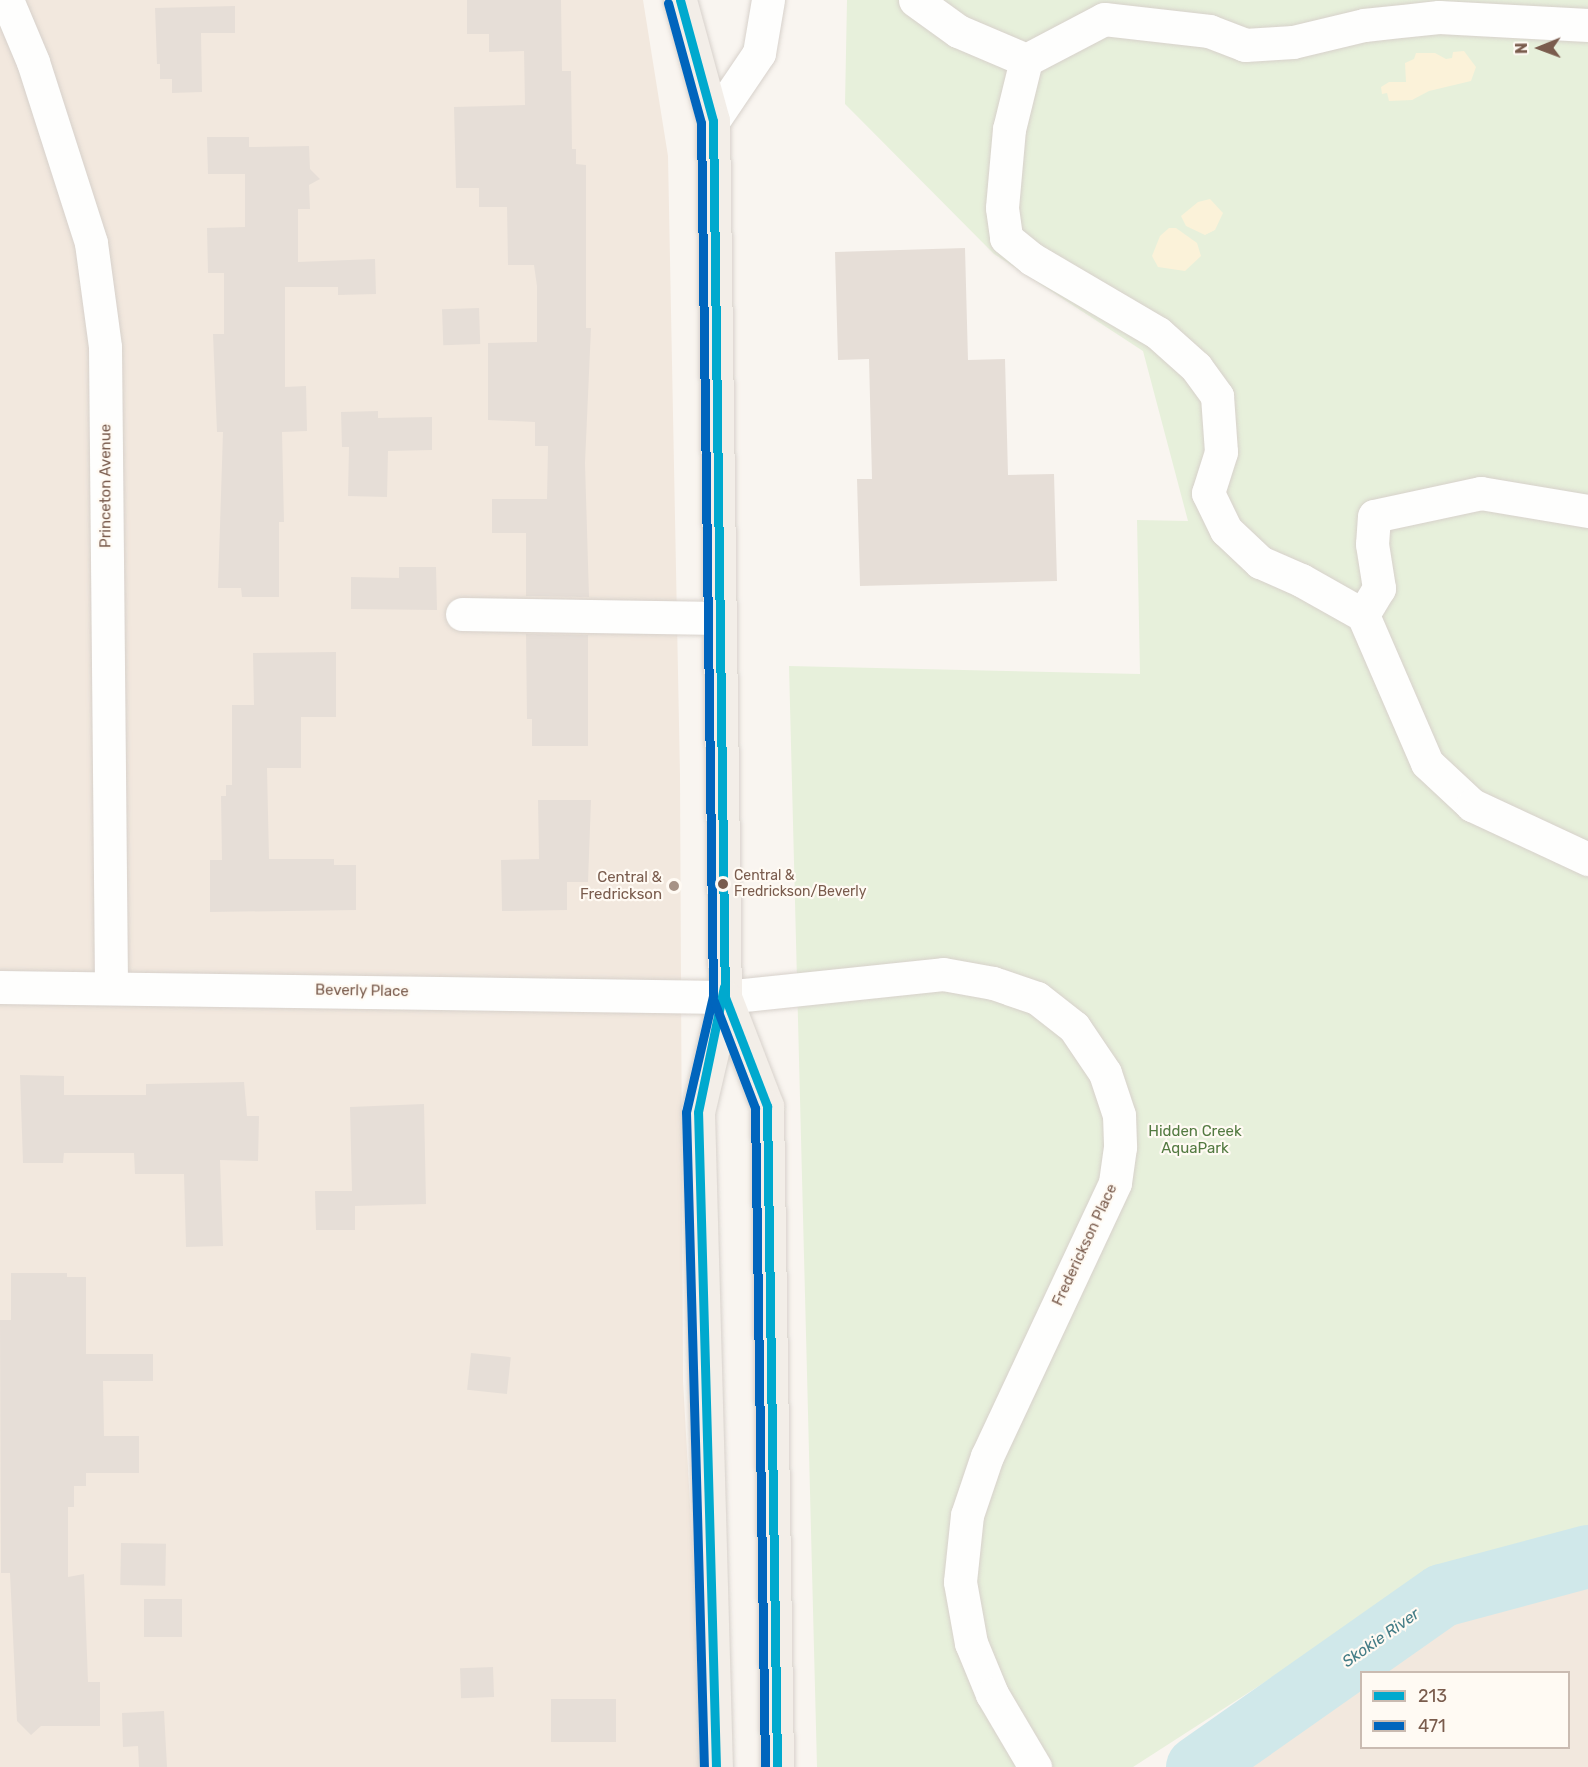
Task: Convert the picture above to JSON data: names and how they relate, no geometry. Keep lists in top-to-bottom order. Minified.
{"streets":{"street":["Princeton Avenue","Beverly Place","Frederickson Place"]},"crossings":[["Princeton Avenue","Beverly Place"],["Beverly Place","Frederickson Place"]],"water":["Skokie River"],"parks":["Hidden Creek AquaPark"],"places":["Central & Fredrickson/Beverly","Central & Fredrickson"],"lines":["transit line 213","transit line 471"],"legend":["213","471"],"north":"left"}
